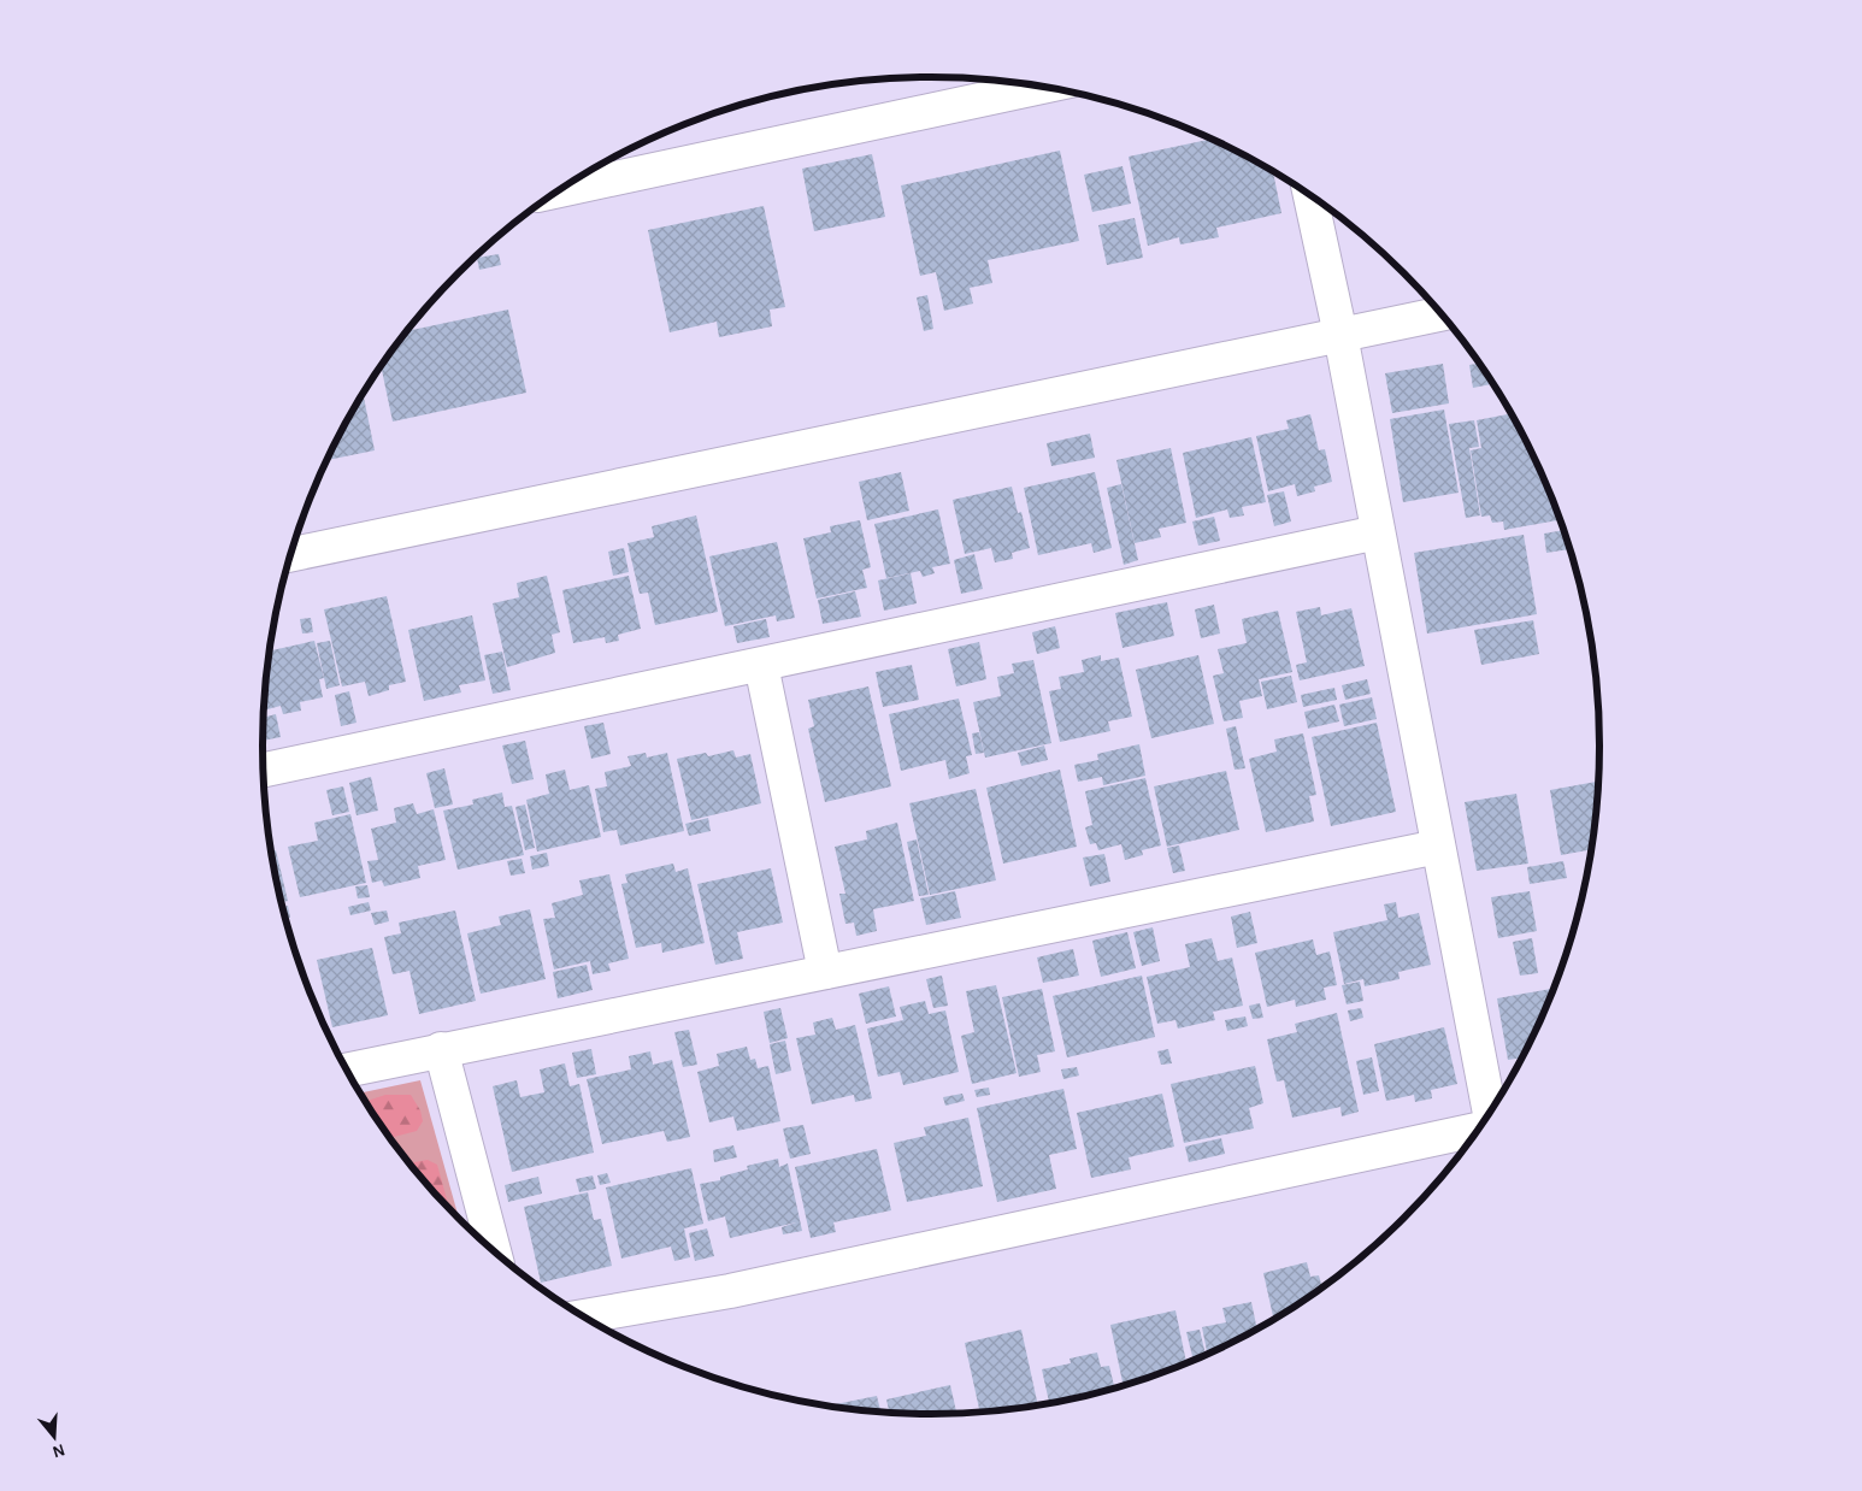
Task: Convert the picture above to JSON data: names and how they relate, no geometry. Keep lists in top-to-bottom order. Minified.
{"north":"bottom"}
